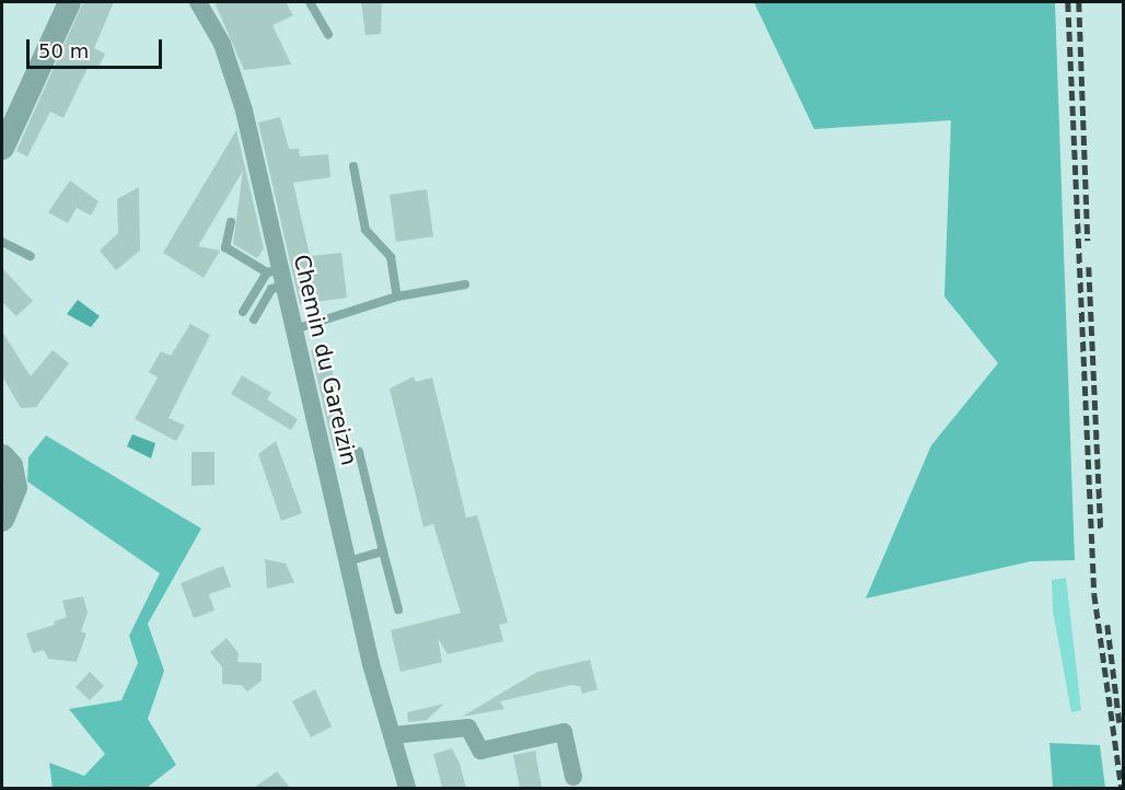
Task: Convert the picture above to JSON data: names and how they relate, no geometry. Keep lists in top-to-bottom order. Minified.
{"streets":{"street":["Chemin du Gareizin"]},"scale_bar":"50 m"}
